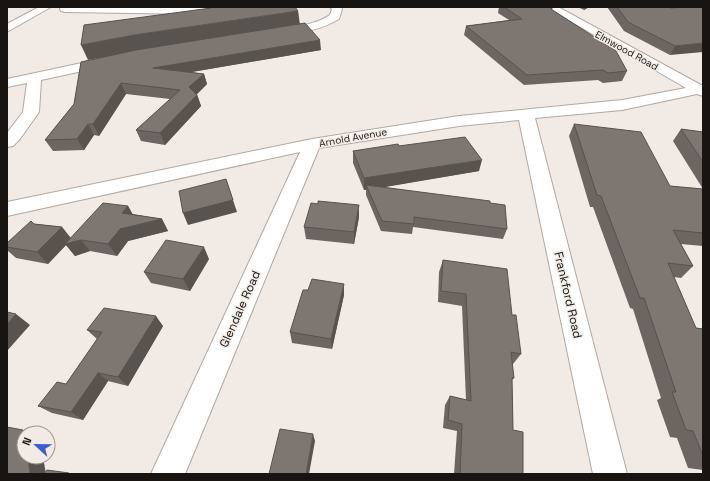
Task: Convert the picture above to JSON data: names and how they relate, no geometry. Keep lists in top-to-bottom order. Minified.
{"streets":{"street":["Elmwood Road","Arnold Avenue","Frankford Road","Glendale Road"]},"crossings":[["Elmwood Road","Arnold Avenue"],["Arnold Avenue","Frankford Road"],["Arnold Avenue","Glendale Road"]],"north":"left"}
